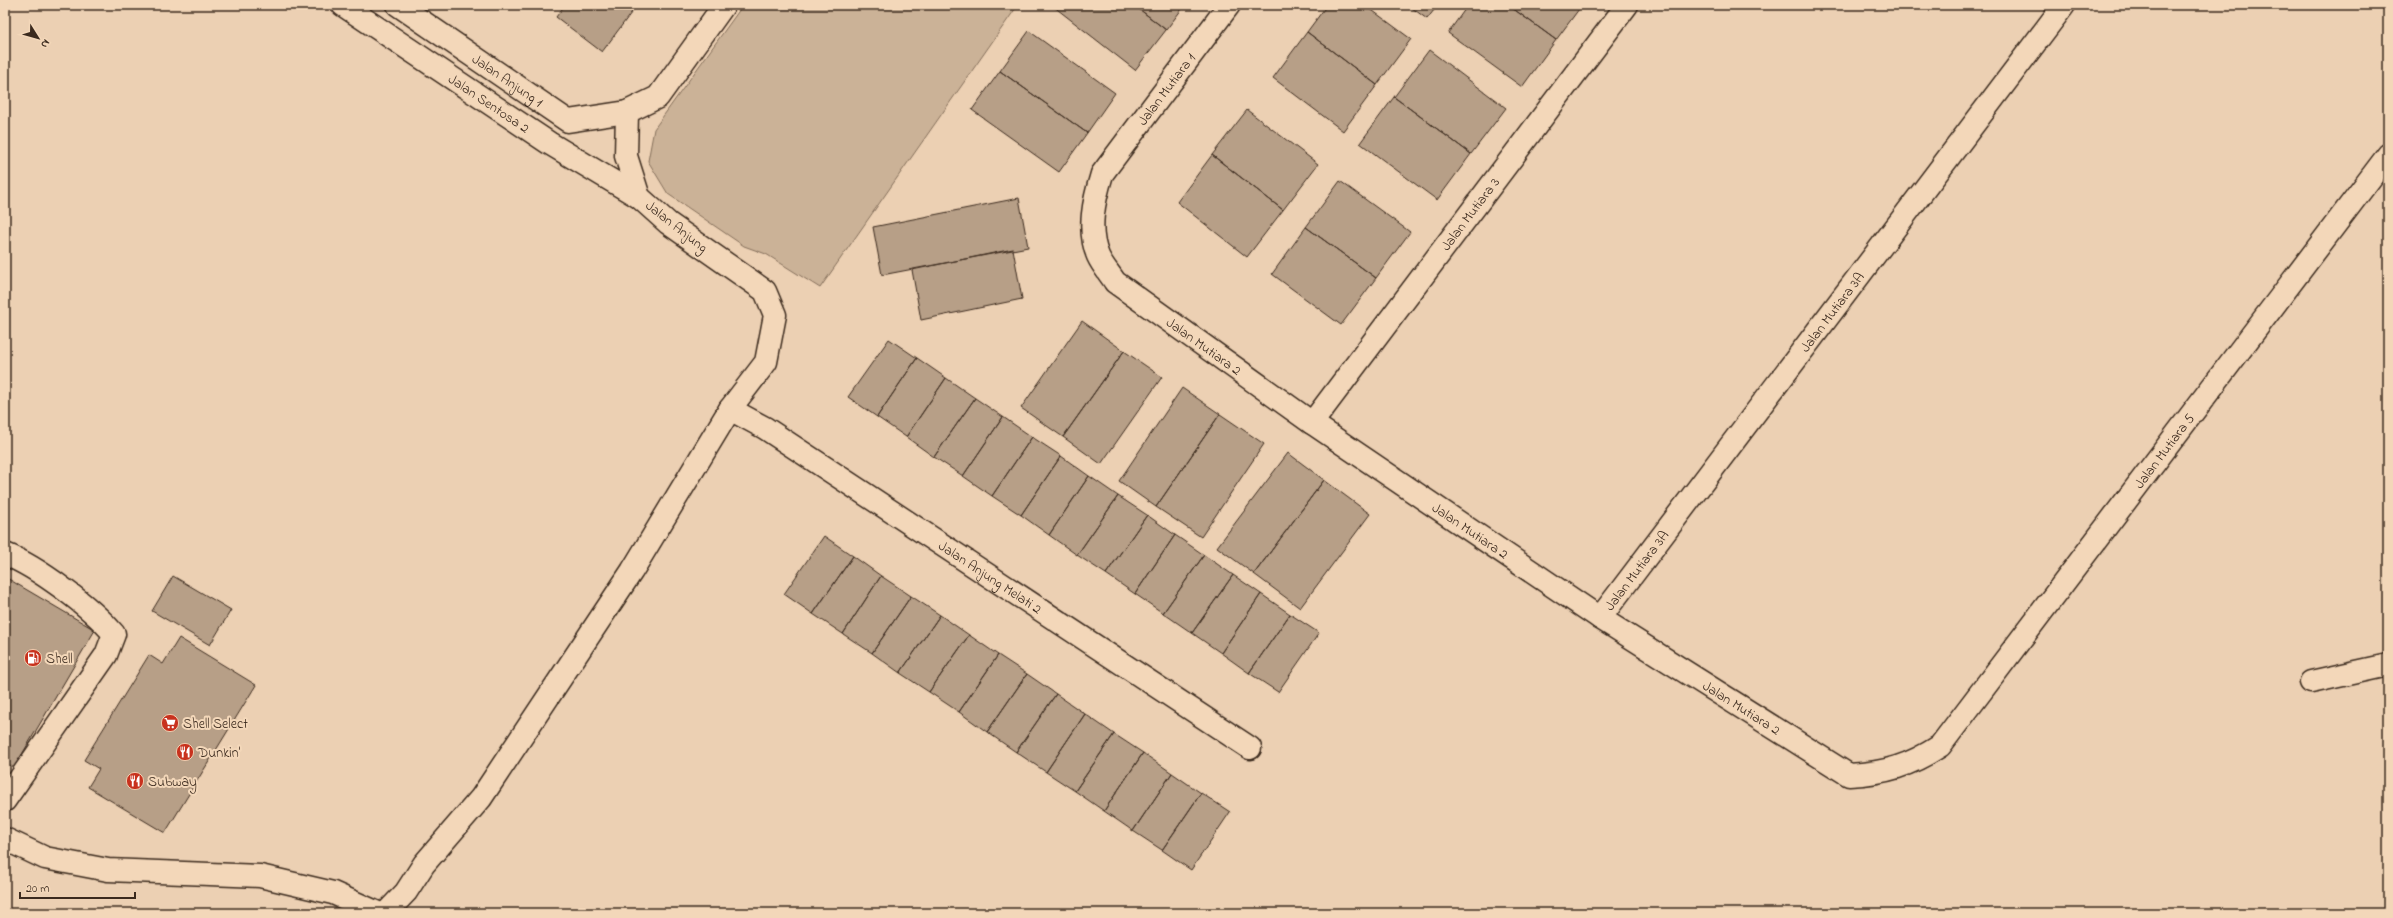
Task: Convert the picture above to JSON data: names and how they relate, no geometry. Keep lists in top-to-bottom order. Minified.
{"streets":{"main road":["Jalan Anjung 1","Jalan Mutiara 1","Jalan Sentosa 2","Jalan Mutiara 3","Jalan Anjung","Jalan Mutiara 3A","Jalan Mutiara 2","Jalan Mutiara 5","Jalan Anjung Melati 2"]},"crossings":[["Jalan Anjung 1","Jalan Anjung"],["Jalan Mutiara 1","Jalan Mutiara 2"],["Jalan Sentosa 2","Jalan Anjung"],["Jalan Mutiara 3","Jalan Mutiara 2"],["Jalan Anjung","Jalan Anjung Melati 2"],["Jalan Mutiara 3A","Jalan Mutiara 2"],["Jalan Mutiara 2","Jalan Mutiara 5"]],"places":{"fuel station":["Shell"],"supermarket":["Shell Select"],"restaurant":["Dunkin'","Subway"]},"scale_bar":"20 m","north":"bottom right"}
